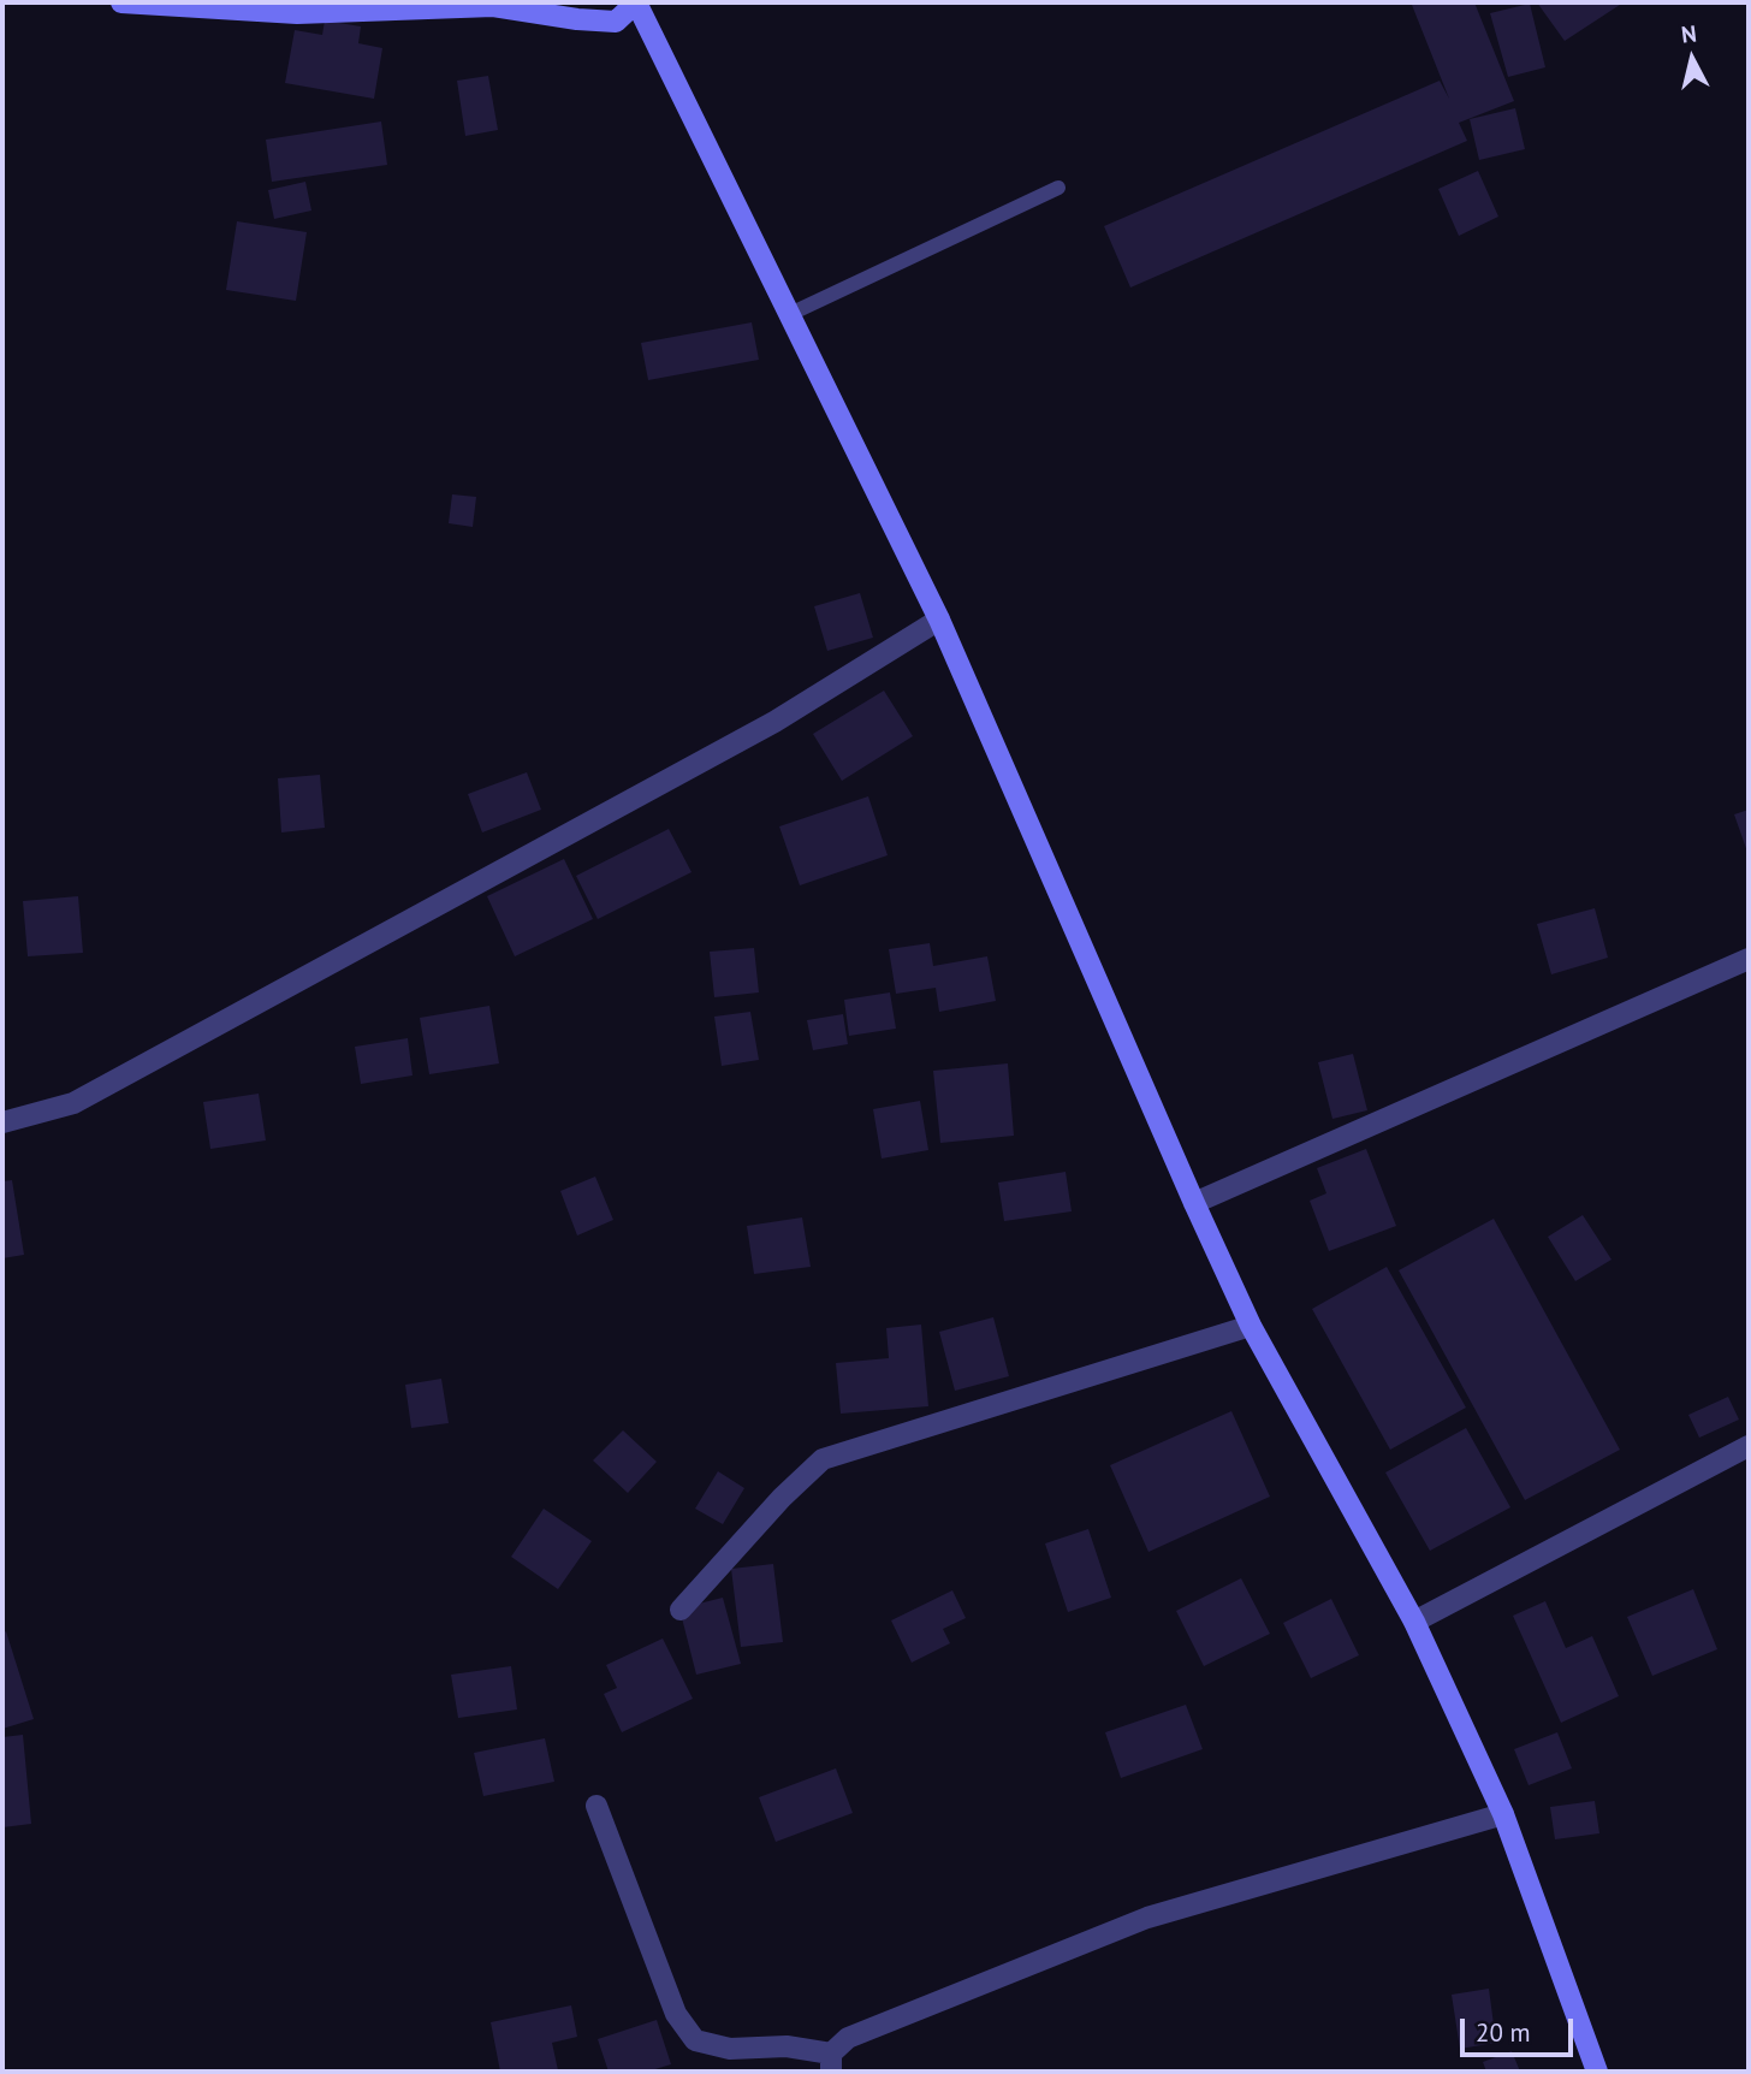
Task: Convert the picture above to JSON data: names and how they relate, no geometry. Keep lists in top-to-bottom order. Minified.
{"scale_bar":"20 m","north":"top"}
